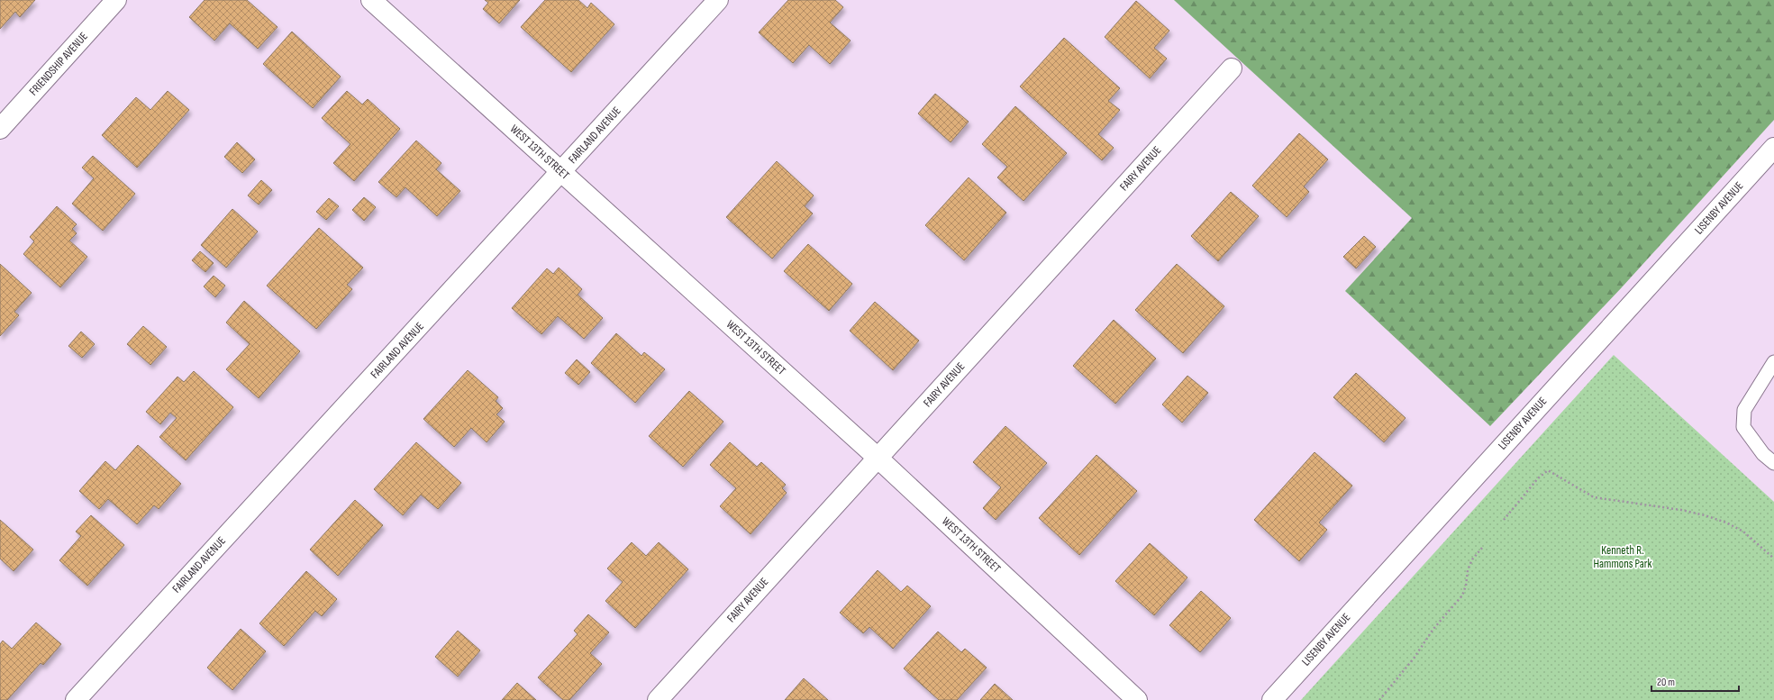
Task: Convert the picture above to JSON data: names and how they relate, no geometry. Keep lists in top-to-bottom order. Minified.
{"streets":{"street":["FRIENDSHIP AVENUE","FAIRLAND AVENUE","WEST 13TH STREET","FAIRY AVENUE","LISENBY AVENUE"]},"crossings":[["FAIRLAND AVENUE","WEST 13TH STREET"],["WEST 13TH STREET","FAIRY AVENUE"]],"parks":["Kenneth R. Hammons Park"],"scale_bar":"20 m"}
